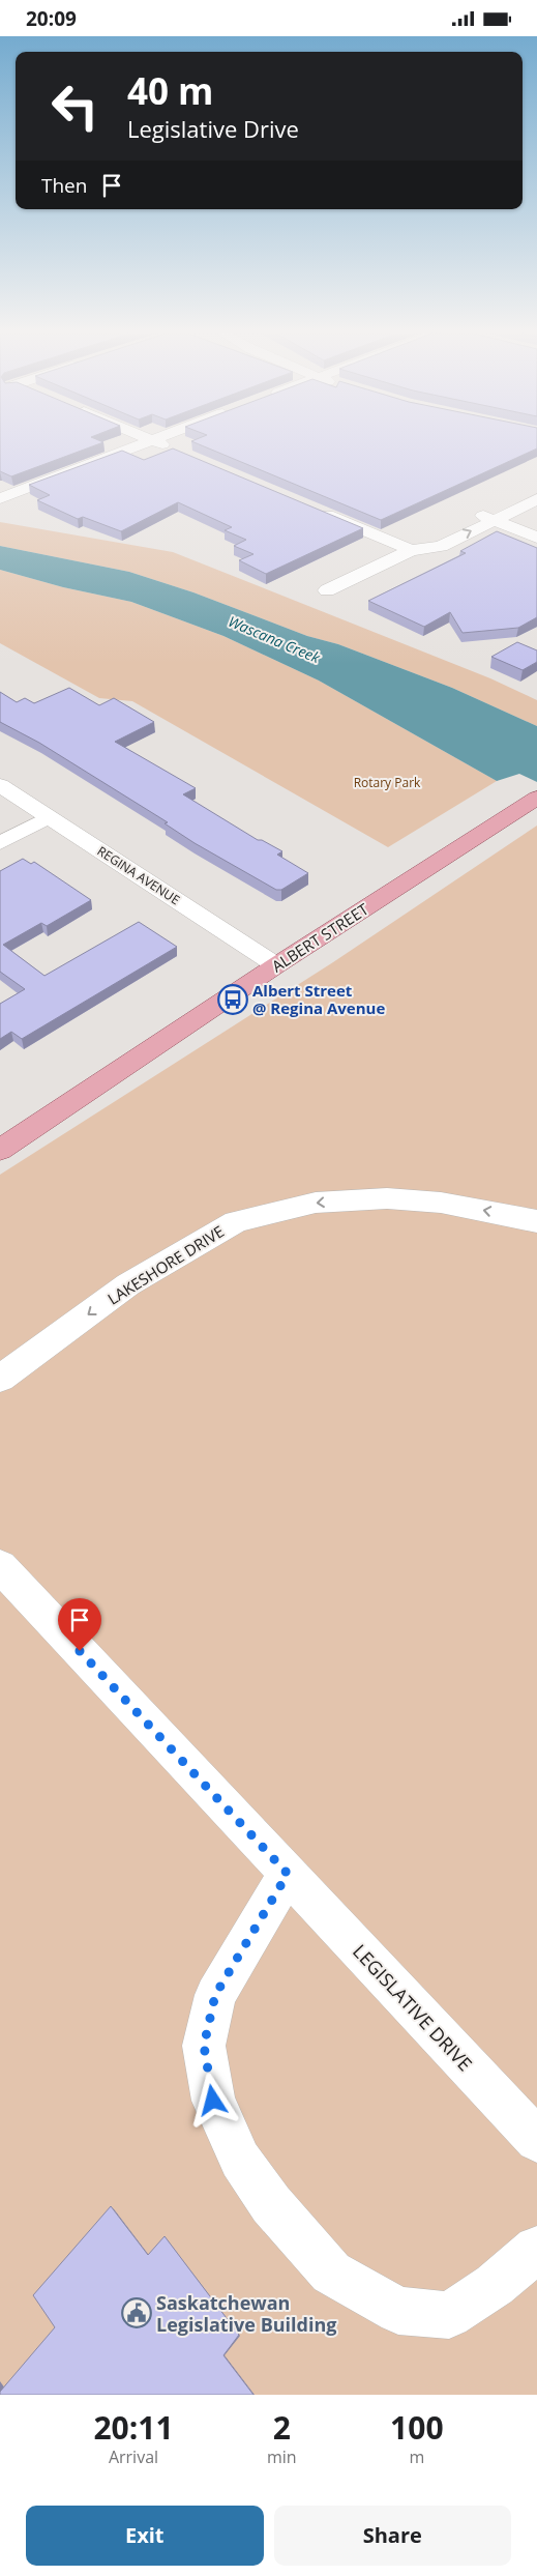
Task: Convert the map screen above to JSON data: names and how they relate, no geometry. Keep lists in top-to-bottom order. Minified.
{"streets":{"main road":["ALBERT STREET"],"street":["REGINA AVENUE","LAKESHORE DRIVE","LEGISLATIVE DRIVE"]},"crossings":[["REGINA AVENUE","ALBERT STREET"]],"one_way":["LAKESHORE DRIVE"],"water":["Wascana Creek"],"parks":["Rotary Park"],"places":{"bus stop":["Albert Street @ Regina Avenue"],"public building":["Saskatchewan Legislative Building"]},"page":{"status":"20:09","turn":["40 m","Legislative Drive"],"then":"Then","eta":["20:11","Arrival","2","min","100","m"],"buttons":["Exit","Share"]}}
